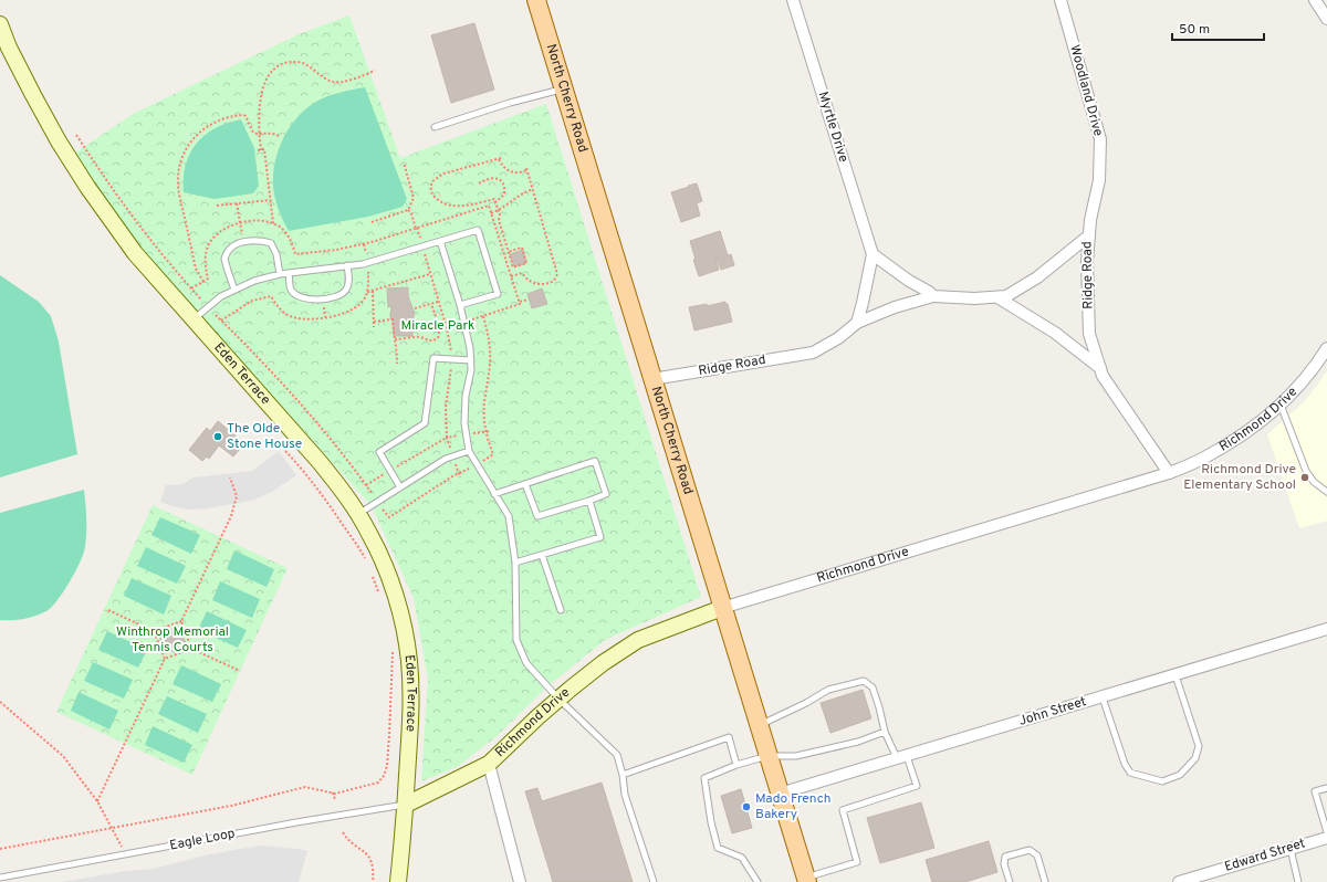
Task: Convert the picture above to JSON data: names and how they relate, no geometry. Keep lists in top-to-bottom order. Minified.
{"streets":{"main road":["North Cherry Road"],"street":["Woodland Drive","Myrtle Drive","Ridge Road","Eden Terrace","Richmond Drive","John Street","Edward Street"],"lane":["Eagle Loop"]},"crossings":[["Woodland Drive","Ridge Road"],["North Cherry Road","Ridge Road"],["North Cherry Road","Richmond Drive"],["North Cherry Road","John Street"],["Ridge Road","Richmond Drive"],["Eden Terrace","Richmond Drive"],["Eden Terrace","Eagle Loop"],["Richmond Drive","Eagle Loop"]],"parks":["Miracle Park","Winthrop Memorial Tennis Courts"],"places":["The Olde Stone House","Richmond Drive Elementary School","Mado French Bakery"],"scale_bar":"50 m"}
